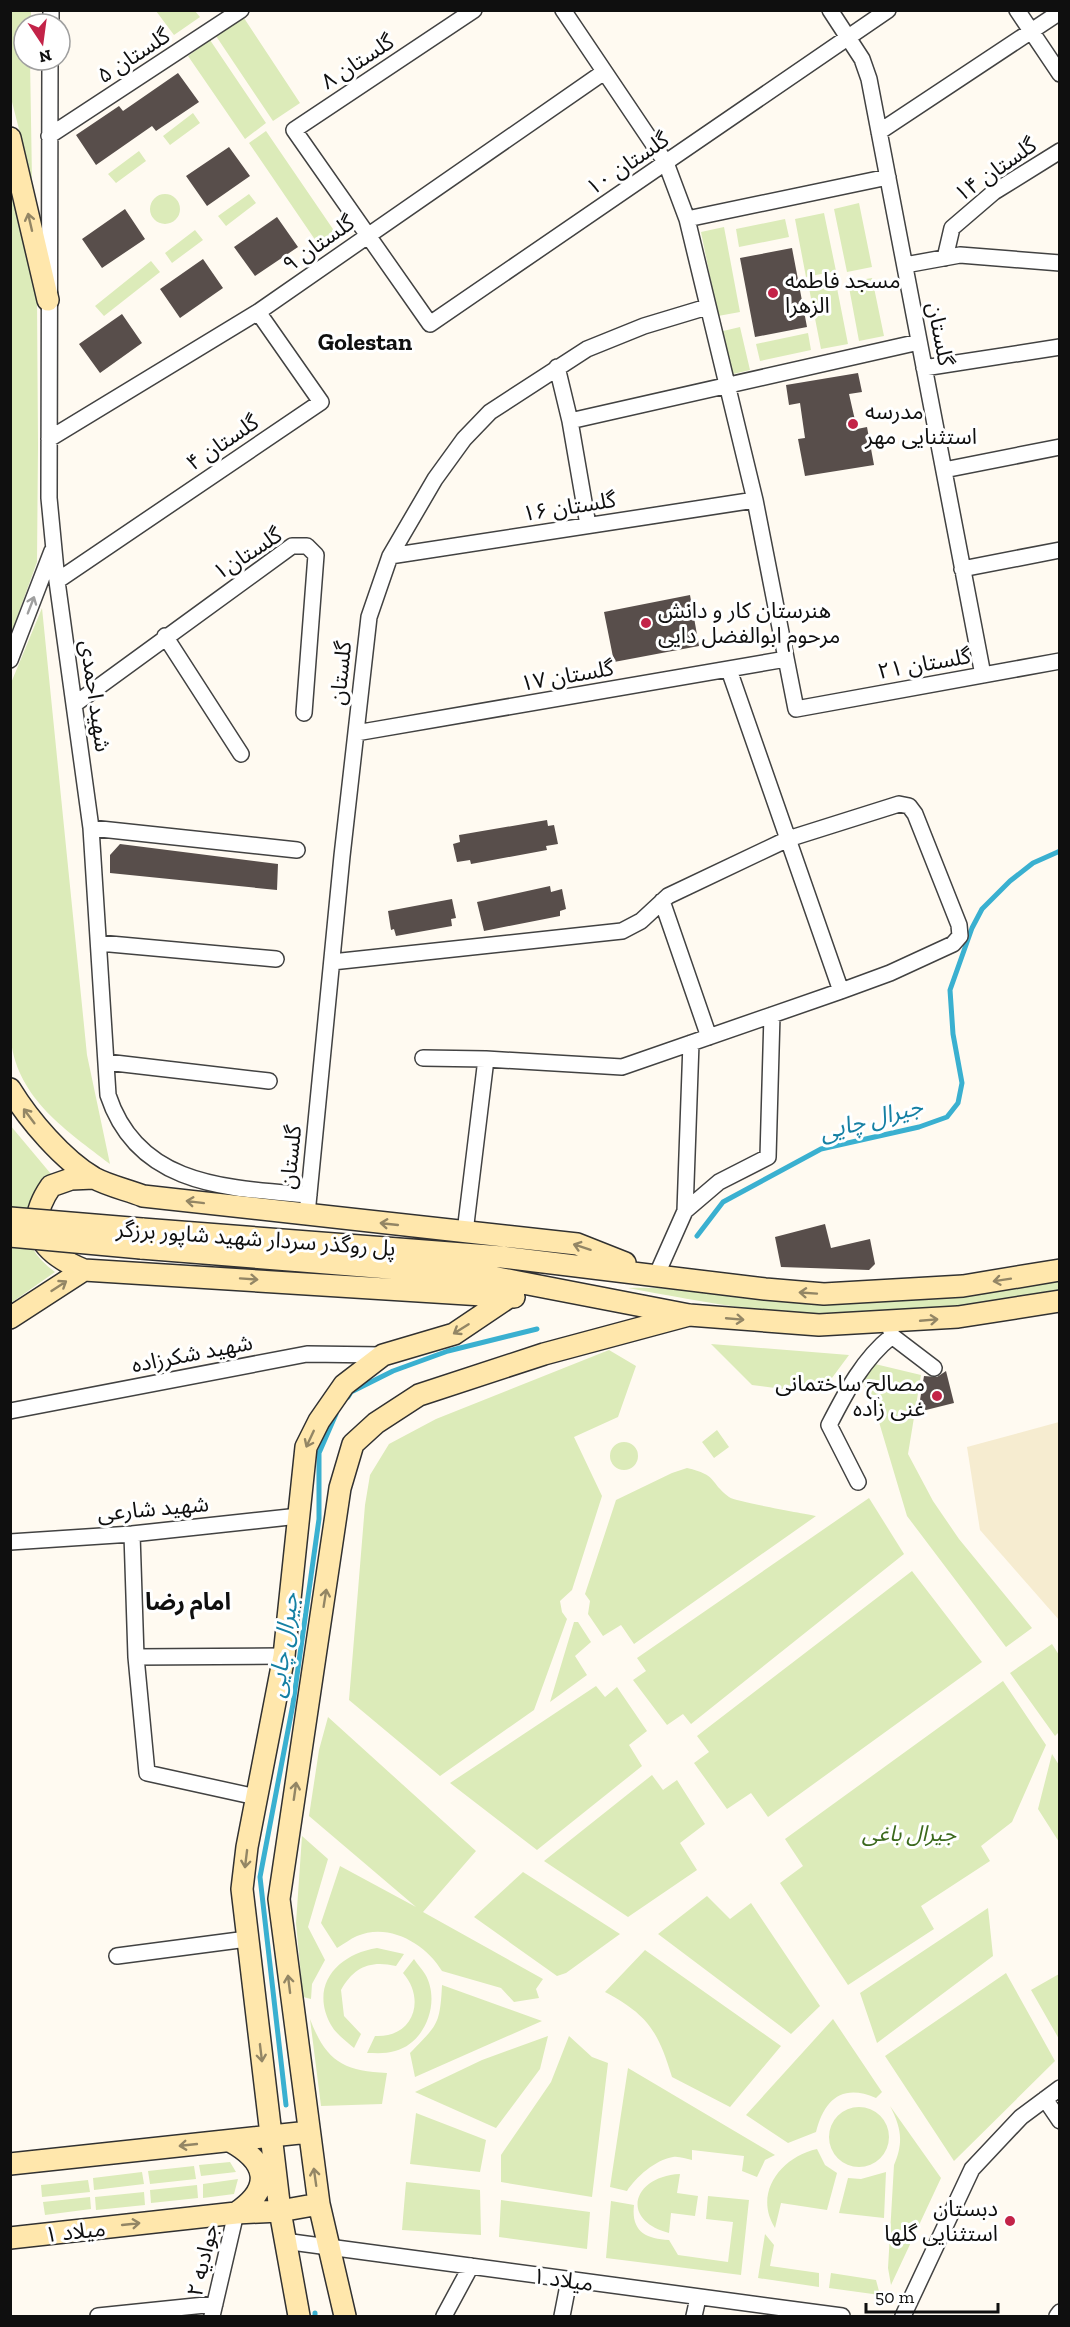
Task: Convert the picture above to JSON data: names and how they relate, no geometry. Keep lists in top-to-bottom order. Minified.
{"streets":{"main road":["پل روگذر سردار شهید شاپور برزگر","میلاد ۱"],"street":["گلستان ۵","گلستان ۸","گلستان ۱۰","گلستان ۱۴","گلستان ۹","گلستان","گلستان ۴","گلستان ۱۶","گلستان۱","گلستان ۲۱","گلستان ۱۷","شهید احمدی","شهید شکرزاده","شهید شارعی","جوادیه ۲"]},"crossings":[["گلستان ۵","شهید احمدی"],["گلستان ۸","گلستان ۱۰"],["گلستان ۸","گلستان ۹"],["گلستان ۱۰","گلستان ۹"],["گلستان ۱۰","گلستان"],["گلستان ۹","گلستان ۴"],["گلستان ۹","شهید احمدی"],["گلستان","گلستان ۱۶"],["گلستان","گلستان ۲۱"],["گلستان","گلستان ۱۷"],["گلستان","شهید احمدی"],["گلستان ۴","شهید احمدی"],["گلستان۱","شهید احمدی"],["گلستان ۲۱","گلستان ۱۷"],["میلاد ۱","جوادیه ۲"]],"districts":["Golestan","امام رضا"],"water":["جیرال چایی"],"parks":["جیرال باغی"],"places":["مسجد فاطمه الزهرا","مدرسه استثنایی مهر","هنرستان کار و دانش مرحوم ابوالفضل دایی","مصالح ساختمانی غنی زاده","دبستان استثنایی گلها"],"scale_bar":"50 m","north":"bottom"}
